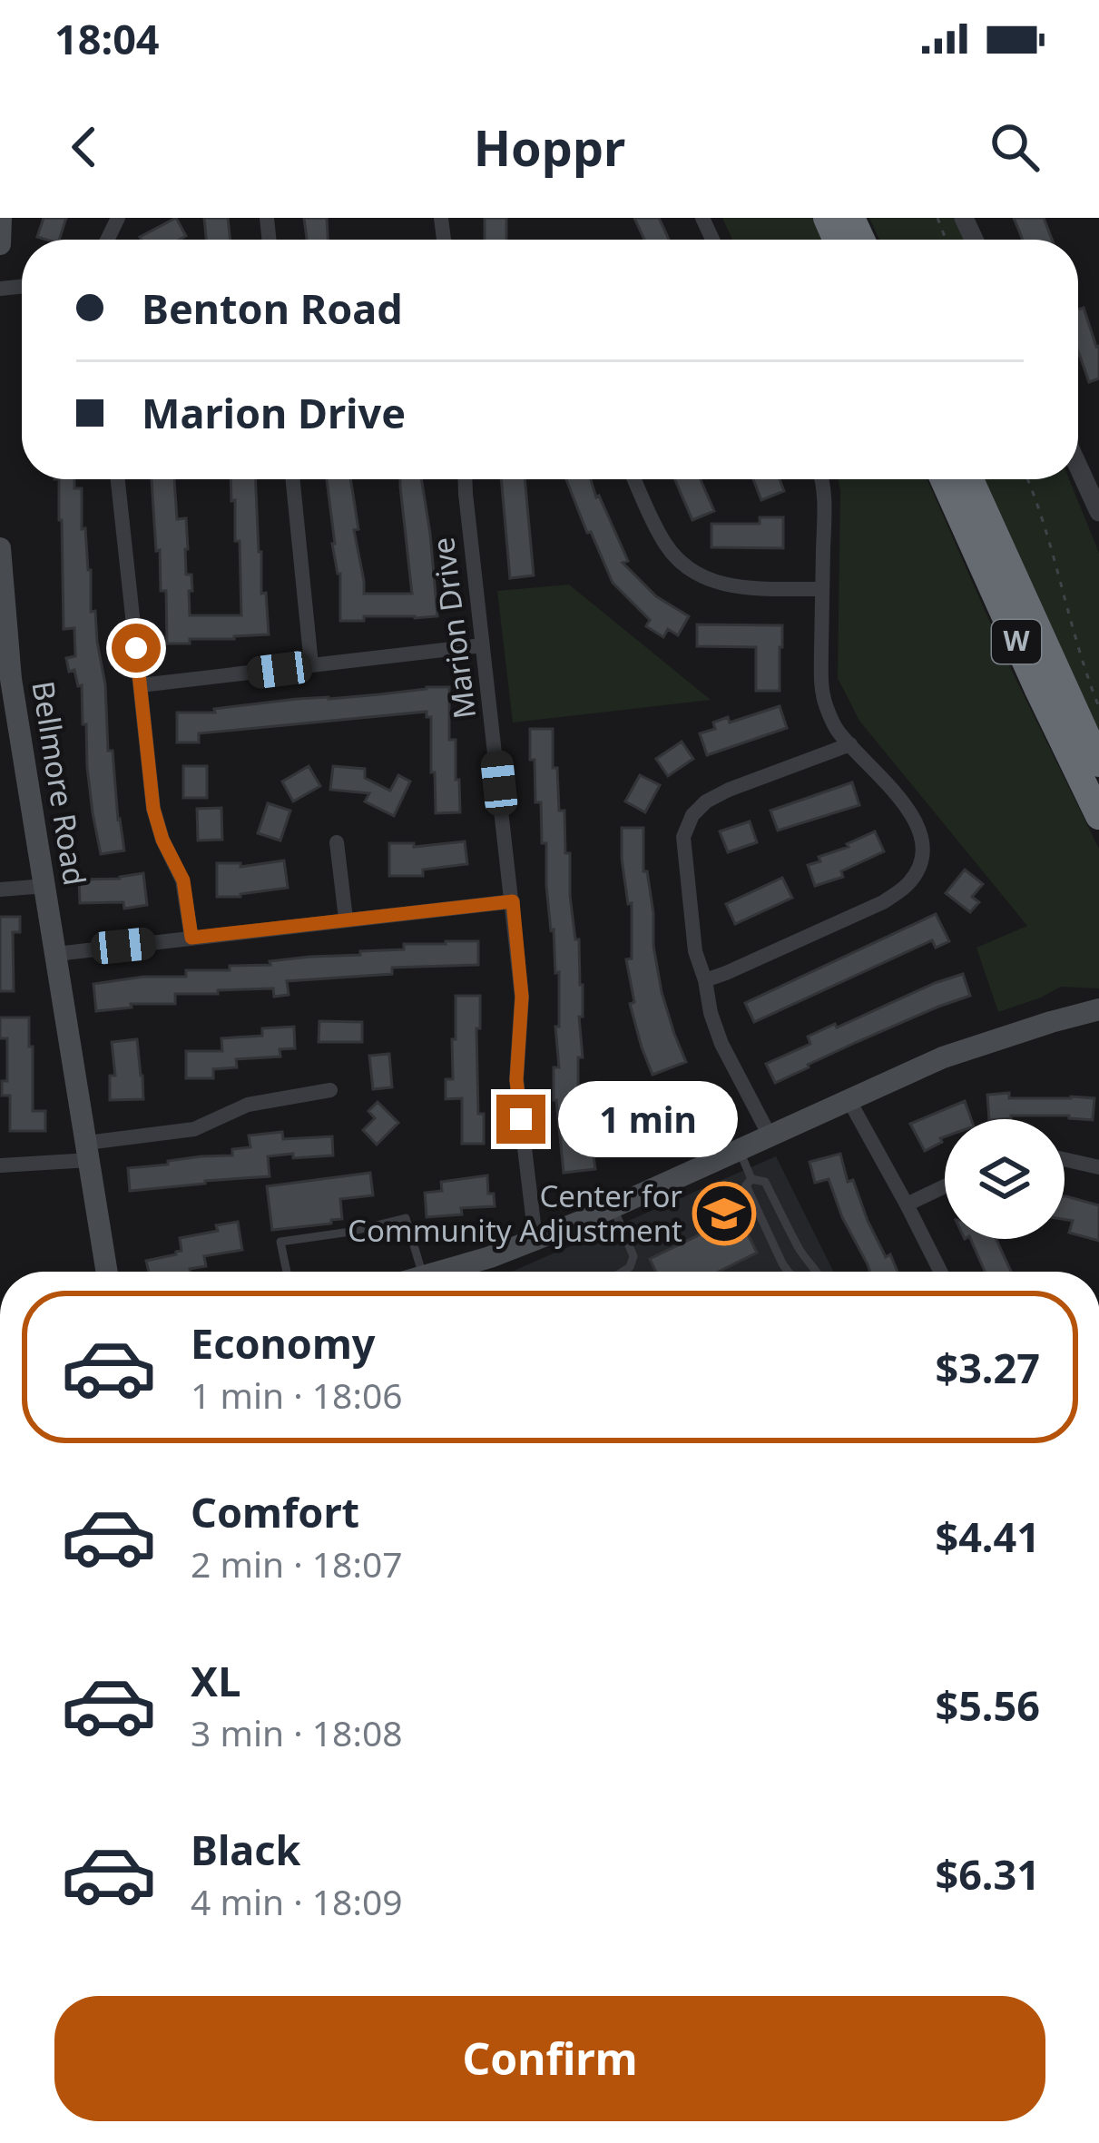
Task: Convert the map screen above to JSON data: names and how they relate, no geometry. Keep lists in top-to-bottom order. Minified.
{"streets":{"highway":["W"],"main road":["Bellmore Road"],"street":["Marion Drive"]},"places":{"school or university":["Center for Community Adjustment"]},"page":{"status":"18:04","header":"Hoppr","banner":["Benton Road","Marion Drive"],"bubble":"1 min","list":[{"name":"Economy","note":"1 min · 18:06","value":"$3.27"},{"name":"Comfort","note":"2 min · 18:07","value":"$4.41"},{"name":"XL","note":"3 min · 18:08","value":"$5.56"},{"name":"Black","note":"4 min · 18:09","value":"$6.31"}],"buttons":"Confirm"}}
